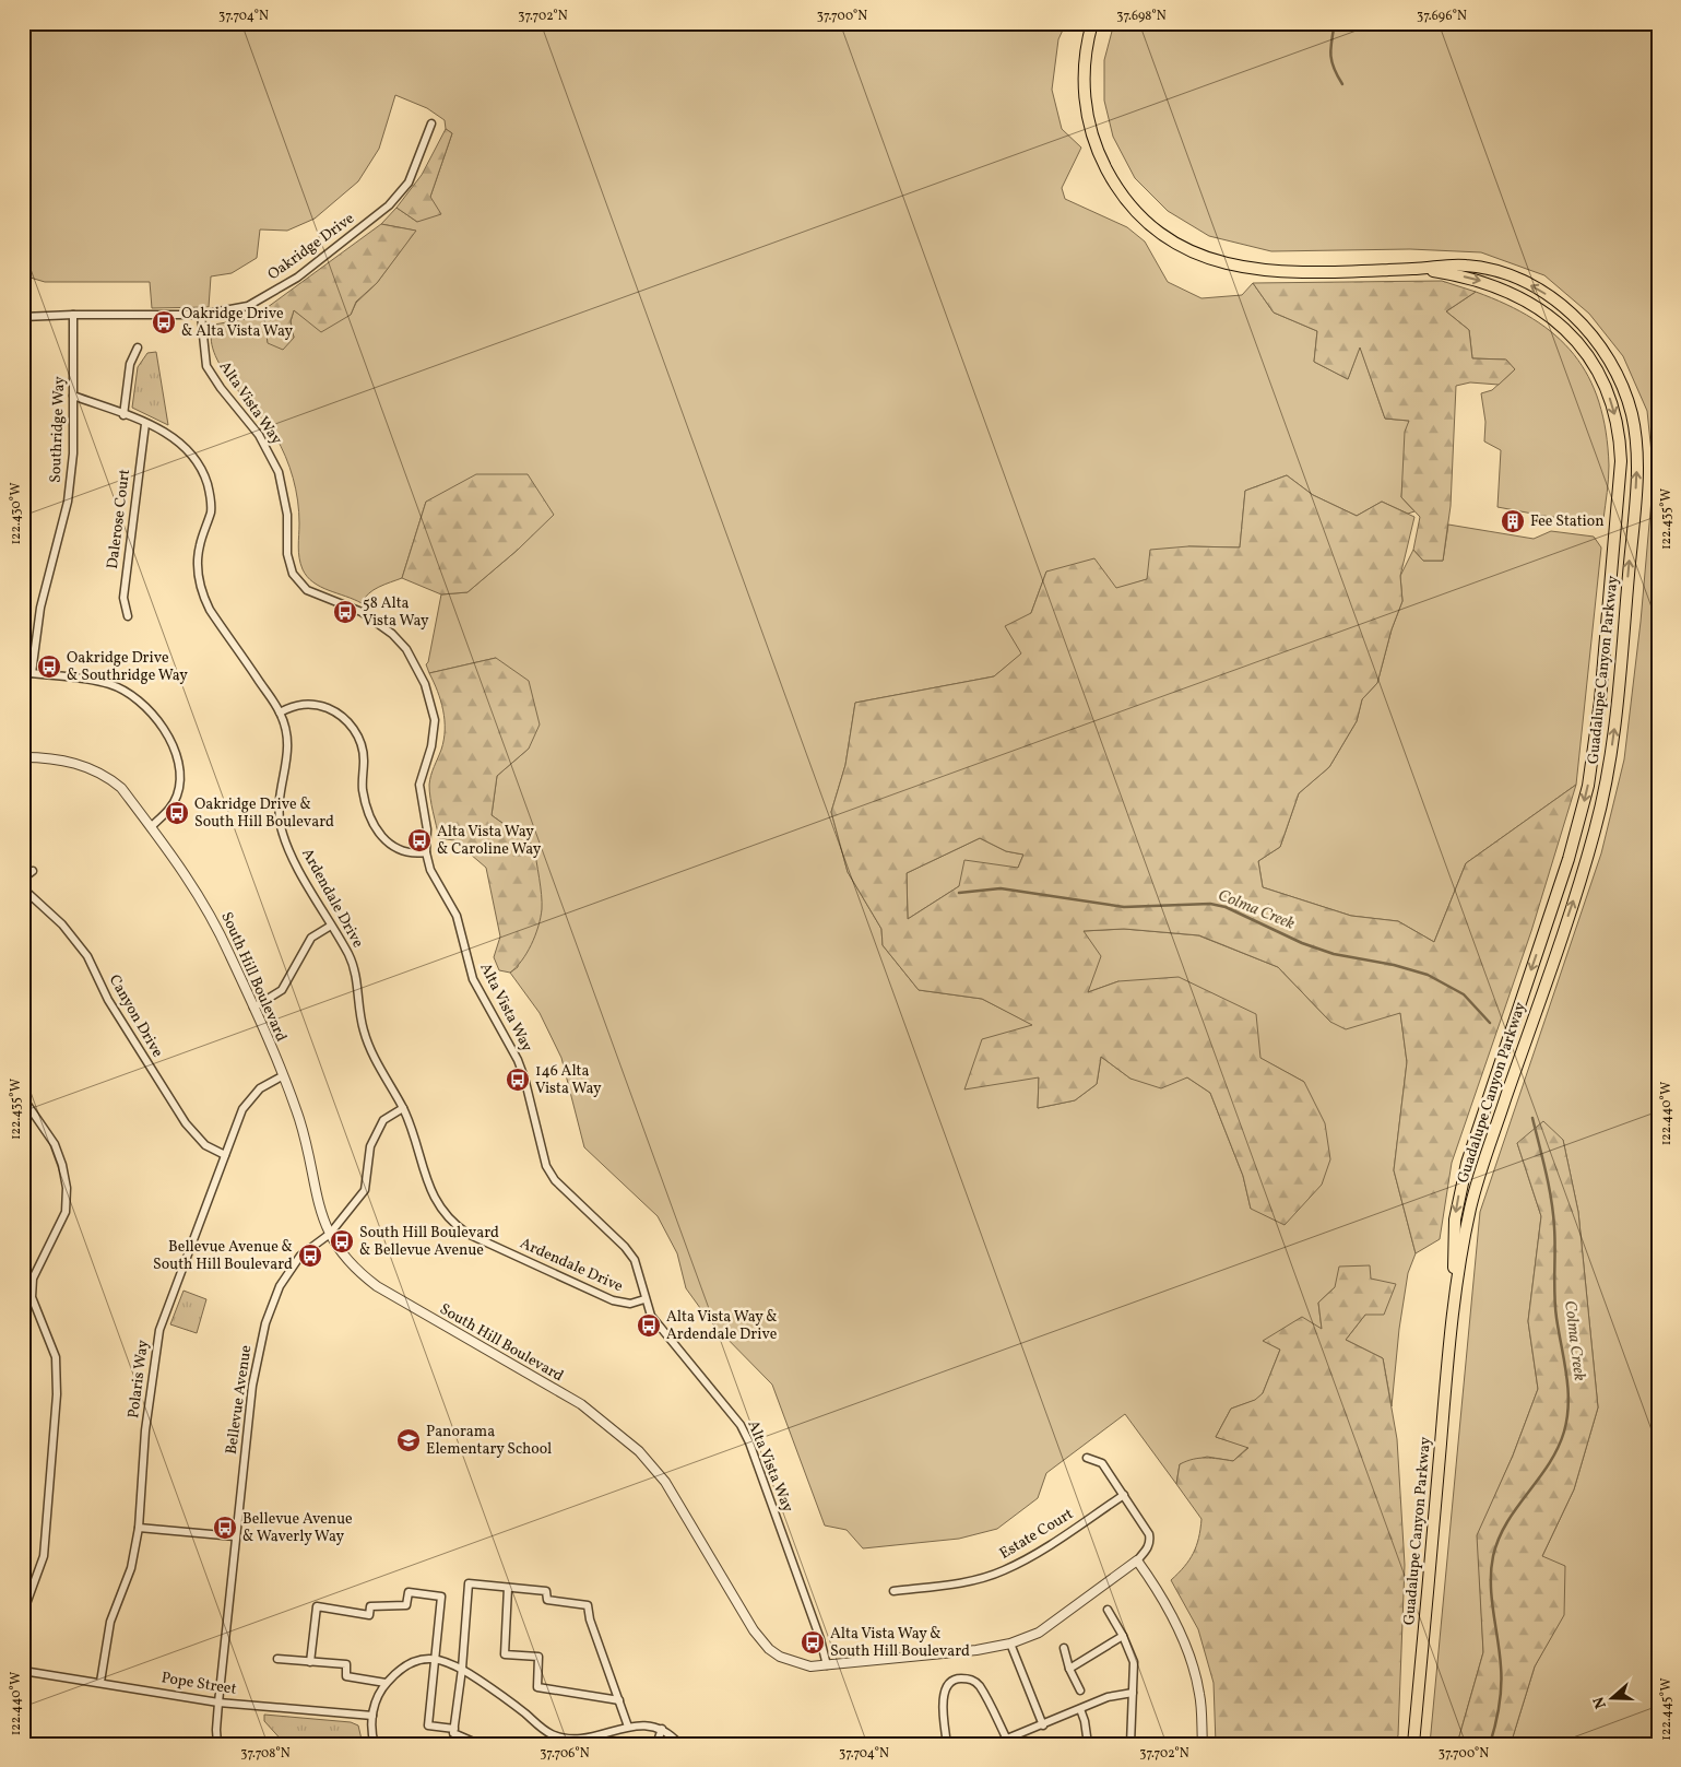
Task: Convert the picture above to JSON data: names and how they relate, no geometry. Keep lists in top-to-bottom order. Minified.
{"streets":{"main road":["Guadalupe Canyon Parkway"],"street":["Oakridge Drive","Alta Vista Way","Southridge Way","Dalerose Court","Ardendale Drive","South Hill Boulevard","Canyon Drive","Polaris Way","Bellevue Avenue","Estate Court","Pope Street"]},"crossings":[["Oakridge Drive","Alta Vista Way"],["Oakridge Drive","Southridge Way"],["Alta Vista Way","Ardendale Drive"],["Alta Vista Way","South Hill Boulevard"],["Southridge Way","Ardendale Drive"],["Dalerose Court","Ardendale Drive"],["Ardendale Drive","Bellevue Avenue"],["South Hill Boulevard","Polaris Way"],["South Hill Boulevard","Bellevue Avenue"],["Canyon Drive","Polaris Way"],["Polaris Way","Pope Street"],["Bellevue Avenue","Pope Street"]],"water":["Colma Creek"],"places":{"bus stop":["Oakridge Drive & Alta Vista Way","58 Alta Vista Way","Oakridge Drive & Southridge Way","Oakridge Drive & South Hill Boulevard","Alta Vista Way & Caroline Way","146 Alta Vista Way","South Hill Boulevard & Bellevue Avenue","Bellevue Avenue & South Hill Boulevard","Alta Vista Way & Ardendale Drive","Bellevue Avenue & Waverly Way","Alta Vista Way & South Hill Boulevard"],"building":["Fee Station"],"school or university":["Panorama Elementary School"]},"north":"left","coordinates":["37.704°N","37.702°N","37.700°N","37.698°N","37.696°N","122.430°W","122.435°W","122.440°W","122.445°W","37.708°N","37.706°N"]}
